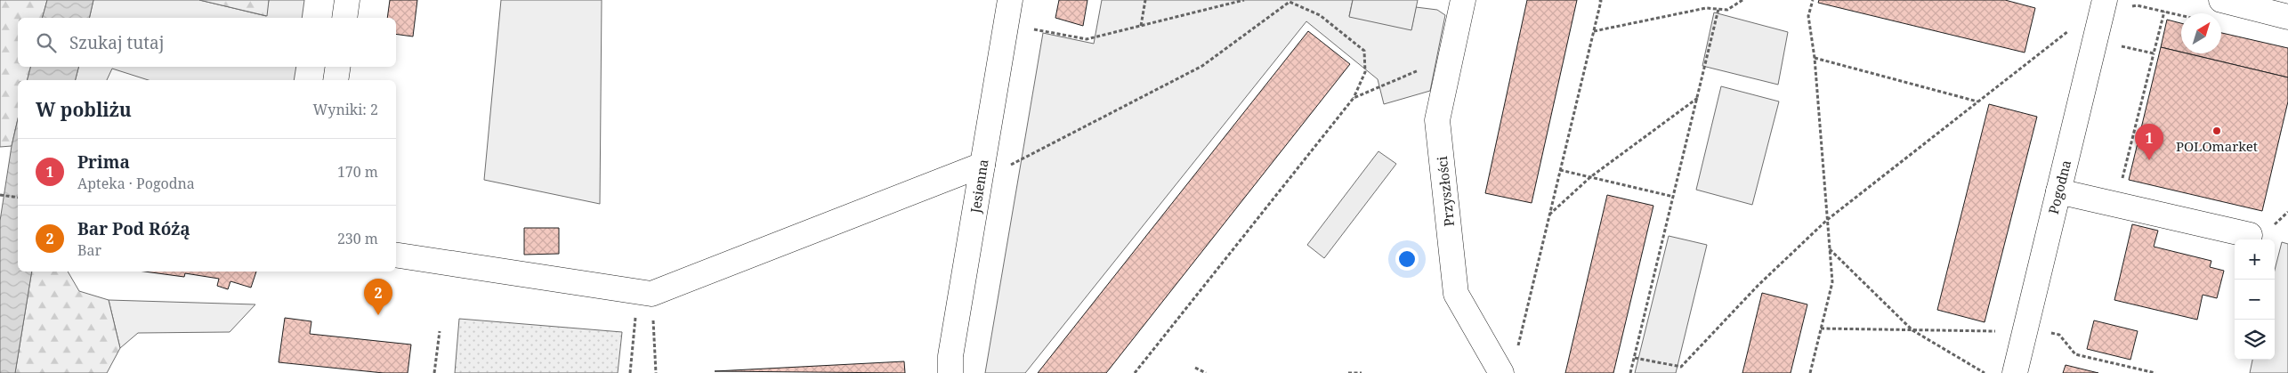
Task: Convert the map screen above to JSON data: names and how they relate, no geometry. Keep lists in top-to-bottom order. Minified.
{"streets":{"street":["Jesienna","Pogodna","Przyszłości"]},"places":["POLOmarket"],"north":"top right","page":{"search":"Szukaj tutaj","heading":["W pobliżu","Wyniki: 2"],"pins":["1","2"],"list":[{"mark":"1","name":"Prima","note":"Apteka · Pogodna","value":"170 m"},{"mark":"2","name":"Bar Pod Różą","note":"Bar","value":"230 m"}],"map_buttons":["+","−"]}}
